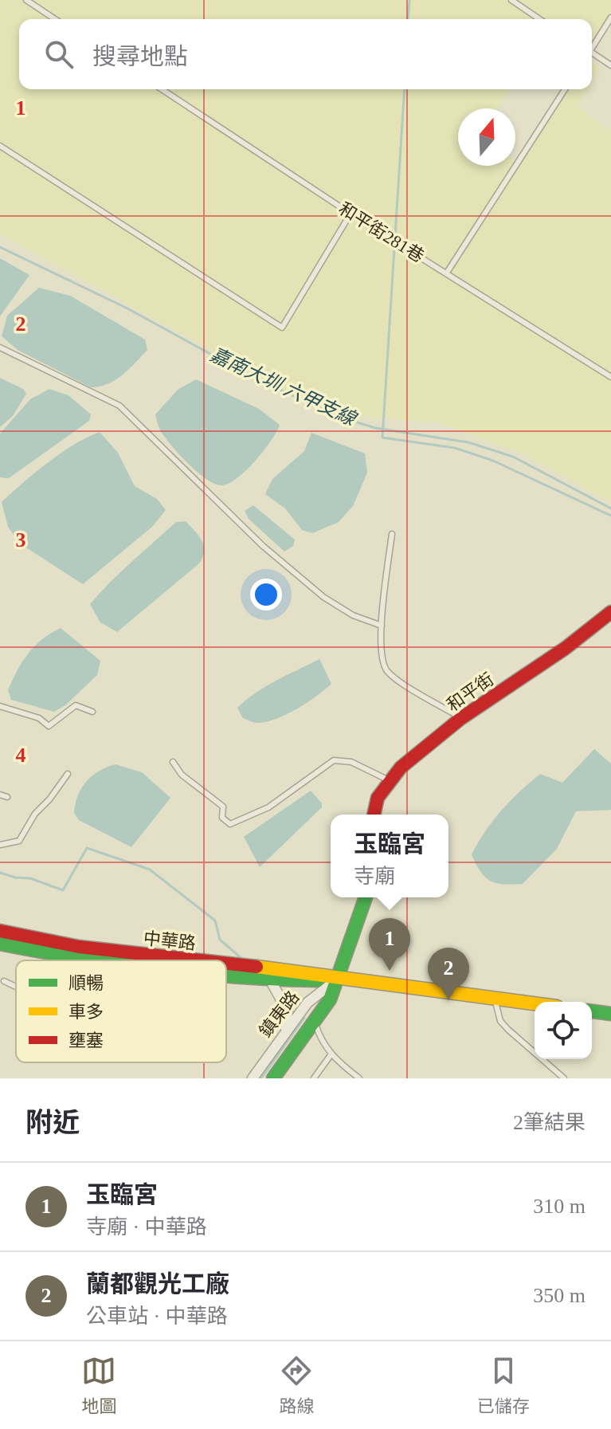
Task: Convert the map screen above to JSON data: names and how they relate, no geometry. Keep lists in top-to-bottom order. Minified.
{"streets":{"street":["和平街","中華路","鎮東路"],"lane":["和平街281巷"]},"crossings":[["中華路","鎮東路"]],"water":["嘉南大圳 六甲支線"],"legend":["順暢","車多","壅塞"],"north":"top","page":{"search":"搜尋地點","popup":["玉臨宮","寺廟"],"pins":["1","2"],"heading":["附近","2筆結果"],"list":[{"mark":"1","name":"玉臨宮","note":"寺廟 · 中華路","value":"310 m"},{"mark":"2","name":"蘭都觀光工廠","note":"公車站 · 中華路","value":"350 m"}],"nav":["地圖","路線","已儲存"]},"grid":{"rows":["1","2","3","4"]}}
